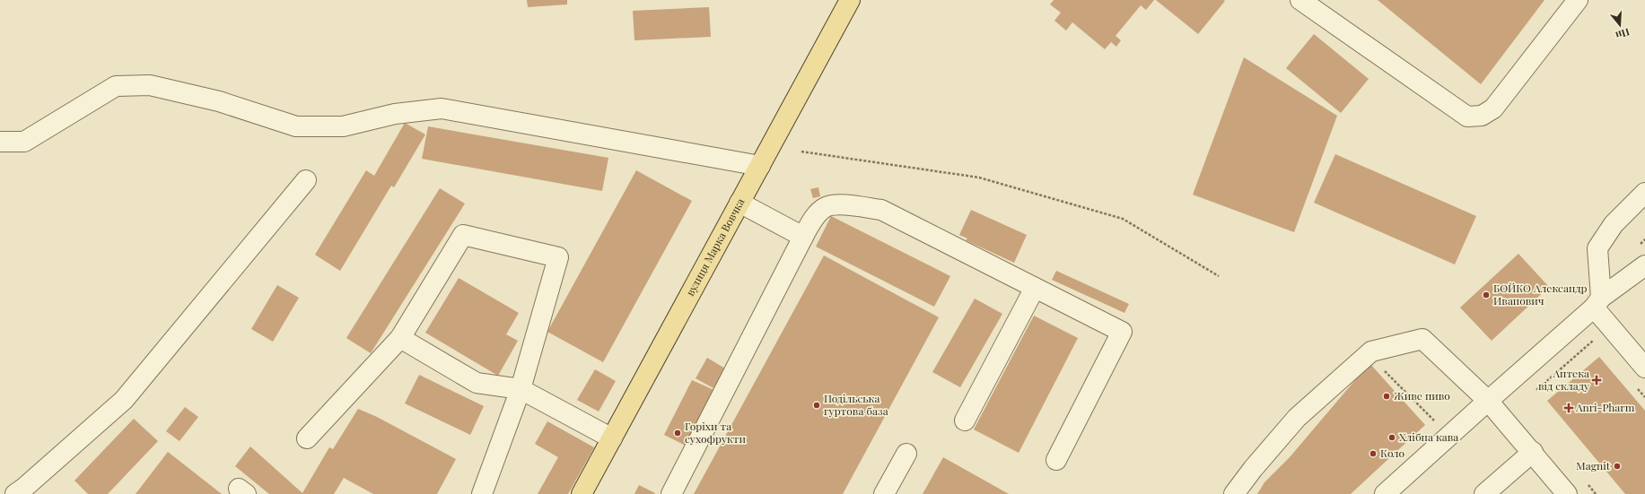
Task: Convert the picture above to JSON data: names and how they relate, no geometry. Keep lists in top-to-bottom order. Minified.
{"streets":{"main road":["вулиця Марка Вовчка"]},"places":{"other":["БОЙКО Александр Иванович","Живе пиво","Подільська гуртова база","Горіхи та сухофрукти","Хлібна кава","Коло","Magnit"],"health":["Аптека від складу","Anri-Pharm"]},"north":"bottom"}
